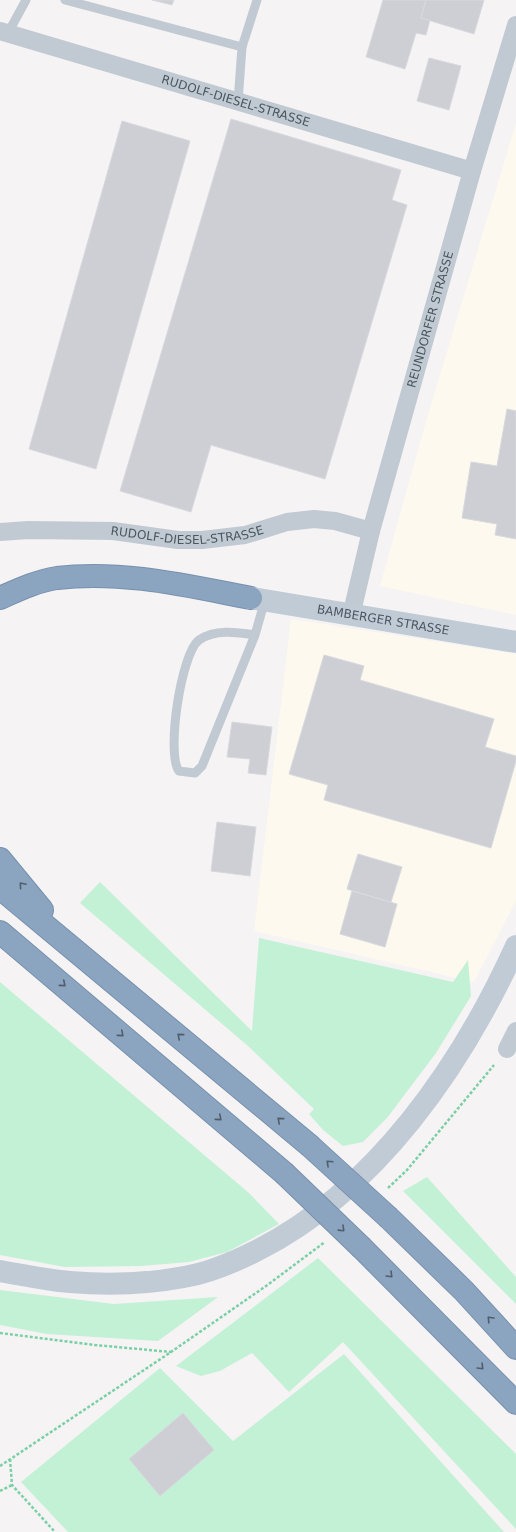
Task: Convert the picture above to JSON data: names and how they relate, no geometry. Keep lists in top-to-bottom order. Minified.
{"streets":{"main road":["BAMBERGER STRASSE"],"street":["RUDOLF-DIESEL-STRASSE","REUNDORFER STRASSE"]},"crossings":[["RUDOLF-DIESEL-STRASSE","REUNDORFER STRASSE"],["REUNDORFER STRASSE","BAMBERGER STRASSE"]]}
